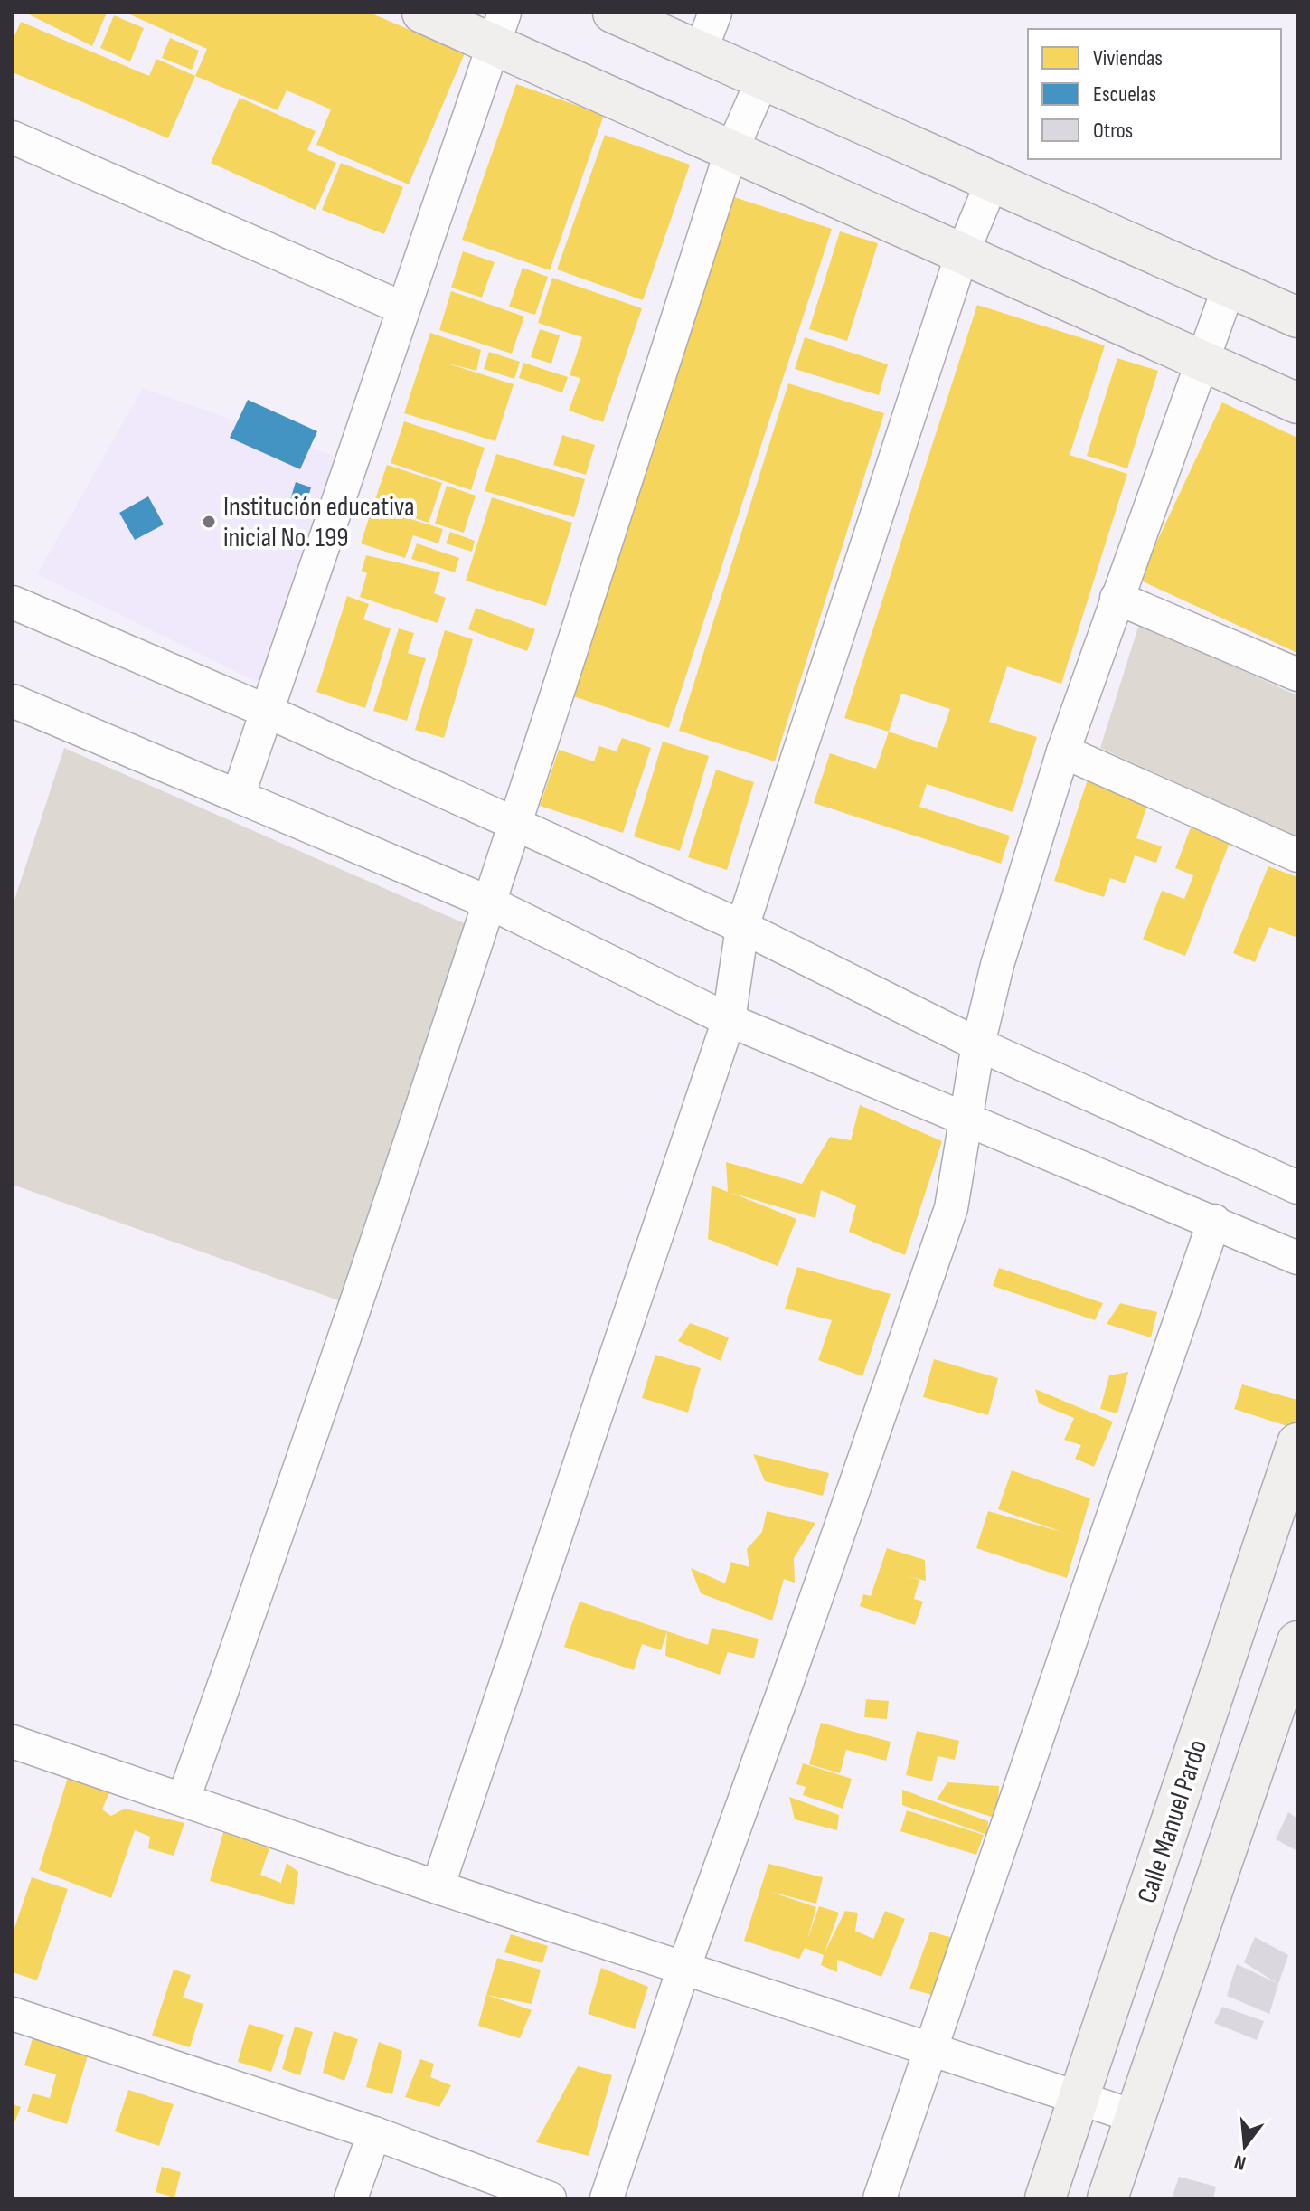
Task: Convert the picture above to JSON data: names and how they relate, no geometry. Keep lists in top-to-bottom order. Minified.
{"streets":{"street":["Calle Manuel Pardo"]},"places":["Institución educativa inicial No. 199"],"legend":["Viviendas","Escuelas","Otros"],"north":"bottom"}
